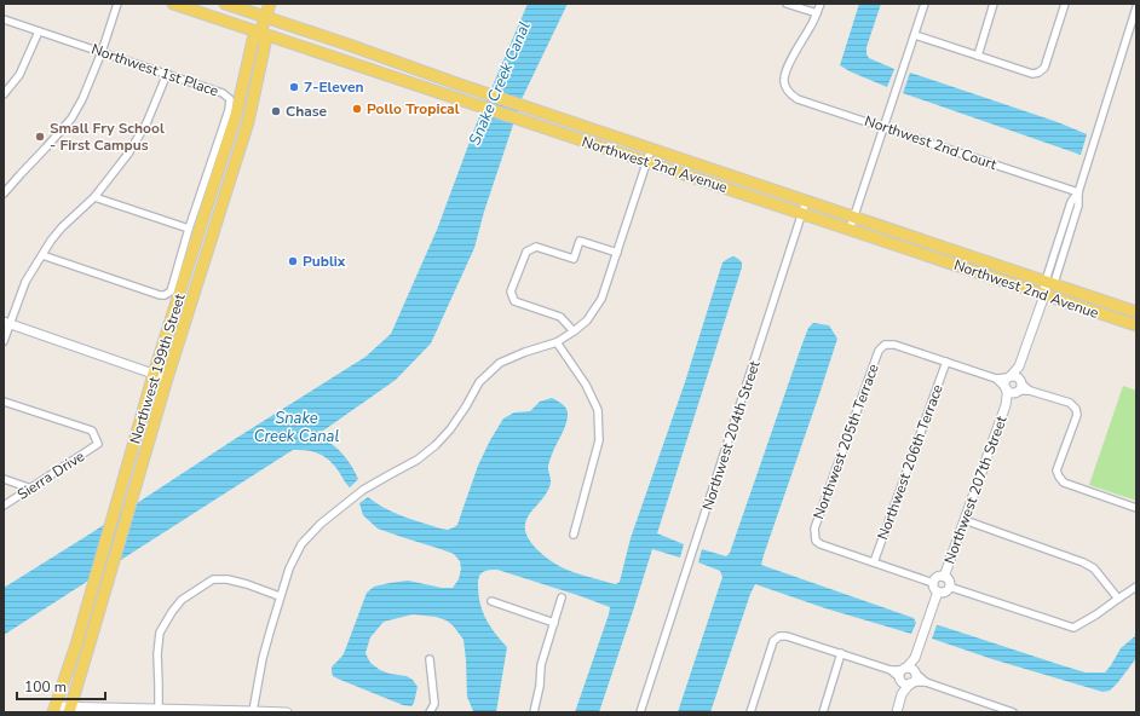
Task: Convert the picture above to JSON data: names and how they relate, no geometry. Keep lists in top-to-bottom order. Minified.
{"streets":{"main road":["Northwest 2nd Avenue","Northwest 199th Street"],"street":["Northwest 1st Place","Northwest 2nd Court","Northwest 204th Street","Northwest 205th Terrace","Northwest 206th Terrace","Sierra Drive","Northwest 207th Street"]},"crossings":[["Northwest 2nd Court","Northwest 207th Street"],["Northwest 2nd Avenue","Northwest 199th Street"],["Northwest 2nd Avenue","Northwest 204th Street"],["Northwest 2nd Avenue","Northwest 207th Street"],["Northwest 205th Terrace","Northwest 206th Terrace"]],"water":["Snake Creek Canal"],"places":["7-Eleven","Pollo Tropical","Chase","Small Fry School - First Campus","Publix"],"scale_bar":"100 m"}
